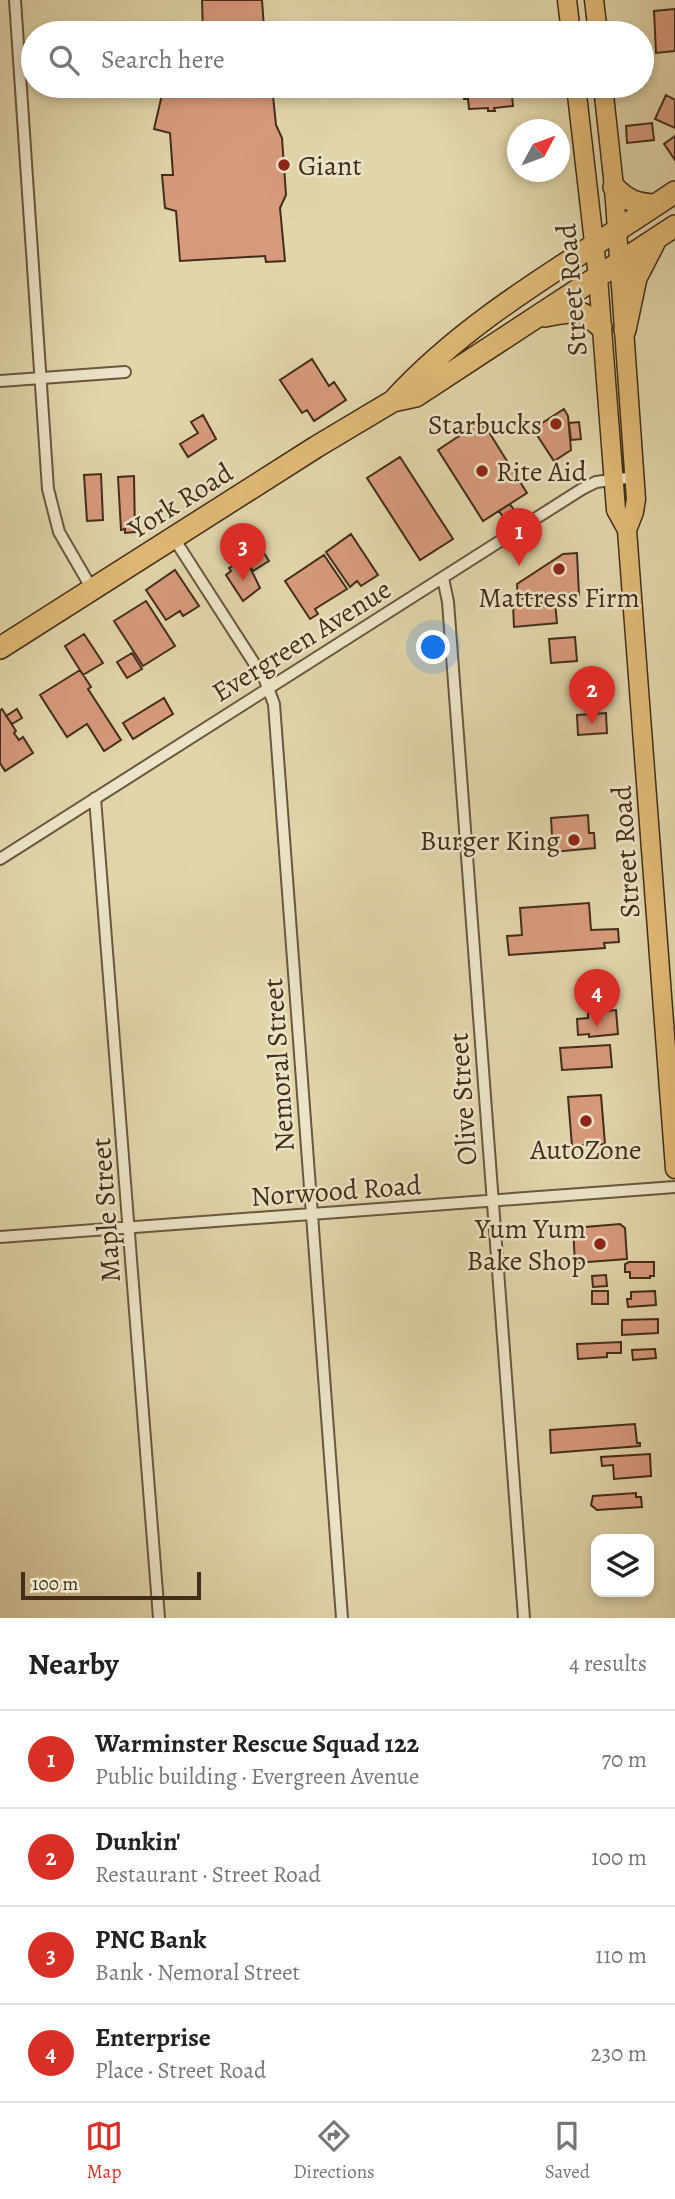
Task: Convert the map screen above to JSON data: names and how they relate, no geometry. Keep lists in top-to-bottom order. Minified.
{"streets":{"highway":["York Road"],"main road":["Street Road"],"street":["Evergreen Avenue","Nemoral Street","Olive Street","Norwood Road","Maple Street"]},"crossings":[["Street Road","York Road"],["Street Road","Evergreen Avenue"],["York Road","Nemoral Street"],["Evergreen Avenue","Nemoral Street"],["Evergreen Avenue","Olive Street"],["Evergreen Avenue","Maple Street"],["Nemoral Street","Norwood Road"],["Olive Street","Norwood Road"],["Norwood Road","Maple Street"]],"places":["Giant","Starbucks","Rite Aid","Mattress Firm","Burger King","AutoZone","Yum Yum Bake Shop"],"scale_bar":"100 m","north":"top right","page":{"search":"Search here","pins":["1","3","2","4"],"scale":"100 m","heading":["Nearby","4 results"],"list":[{"mark":"1","name":"Warminster Rescue Squad 122","note":"Public building · Evergreen Avenue","value":"70 m"},{"mark":"2","name":"Dunkin'","note":"Restaurant · Street Road","value":"100 m"},{"mark":"3","name":"PNC Bank","note":"Bank · Nemoral Street","value":"110 m"},{"mark":"4","name":"Enterprise","note":"Place · Street Road","value":"230 m"}],"nav":["Map","Directions","Saved"]}}
